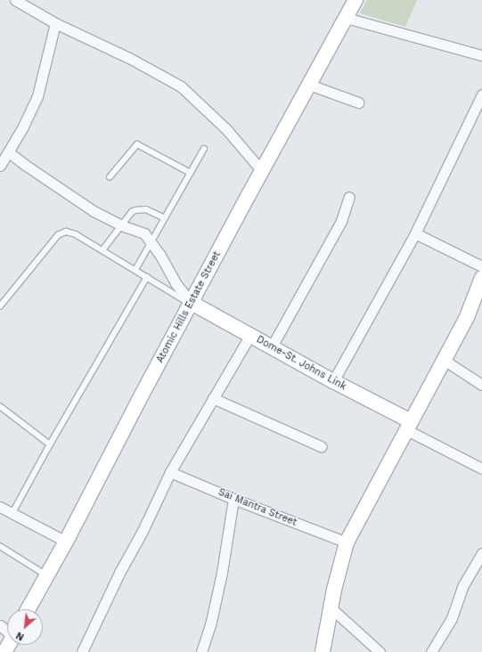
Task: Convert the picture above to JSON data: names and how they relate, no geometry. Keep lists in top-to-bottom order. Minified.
{"streets":{"main road":["Atomic Hills Estate Street","Dome-St. Johns Link"],"street":["Sai Mantra Street"]},"crossings":[["Atomic Hills Estate Street","Dome-St. Johns Link"]],"north":"bottom left"}
